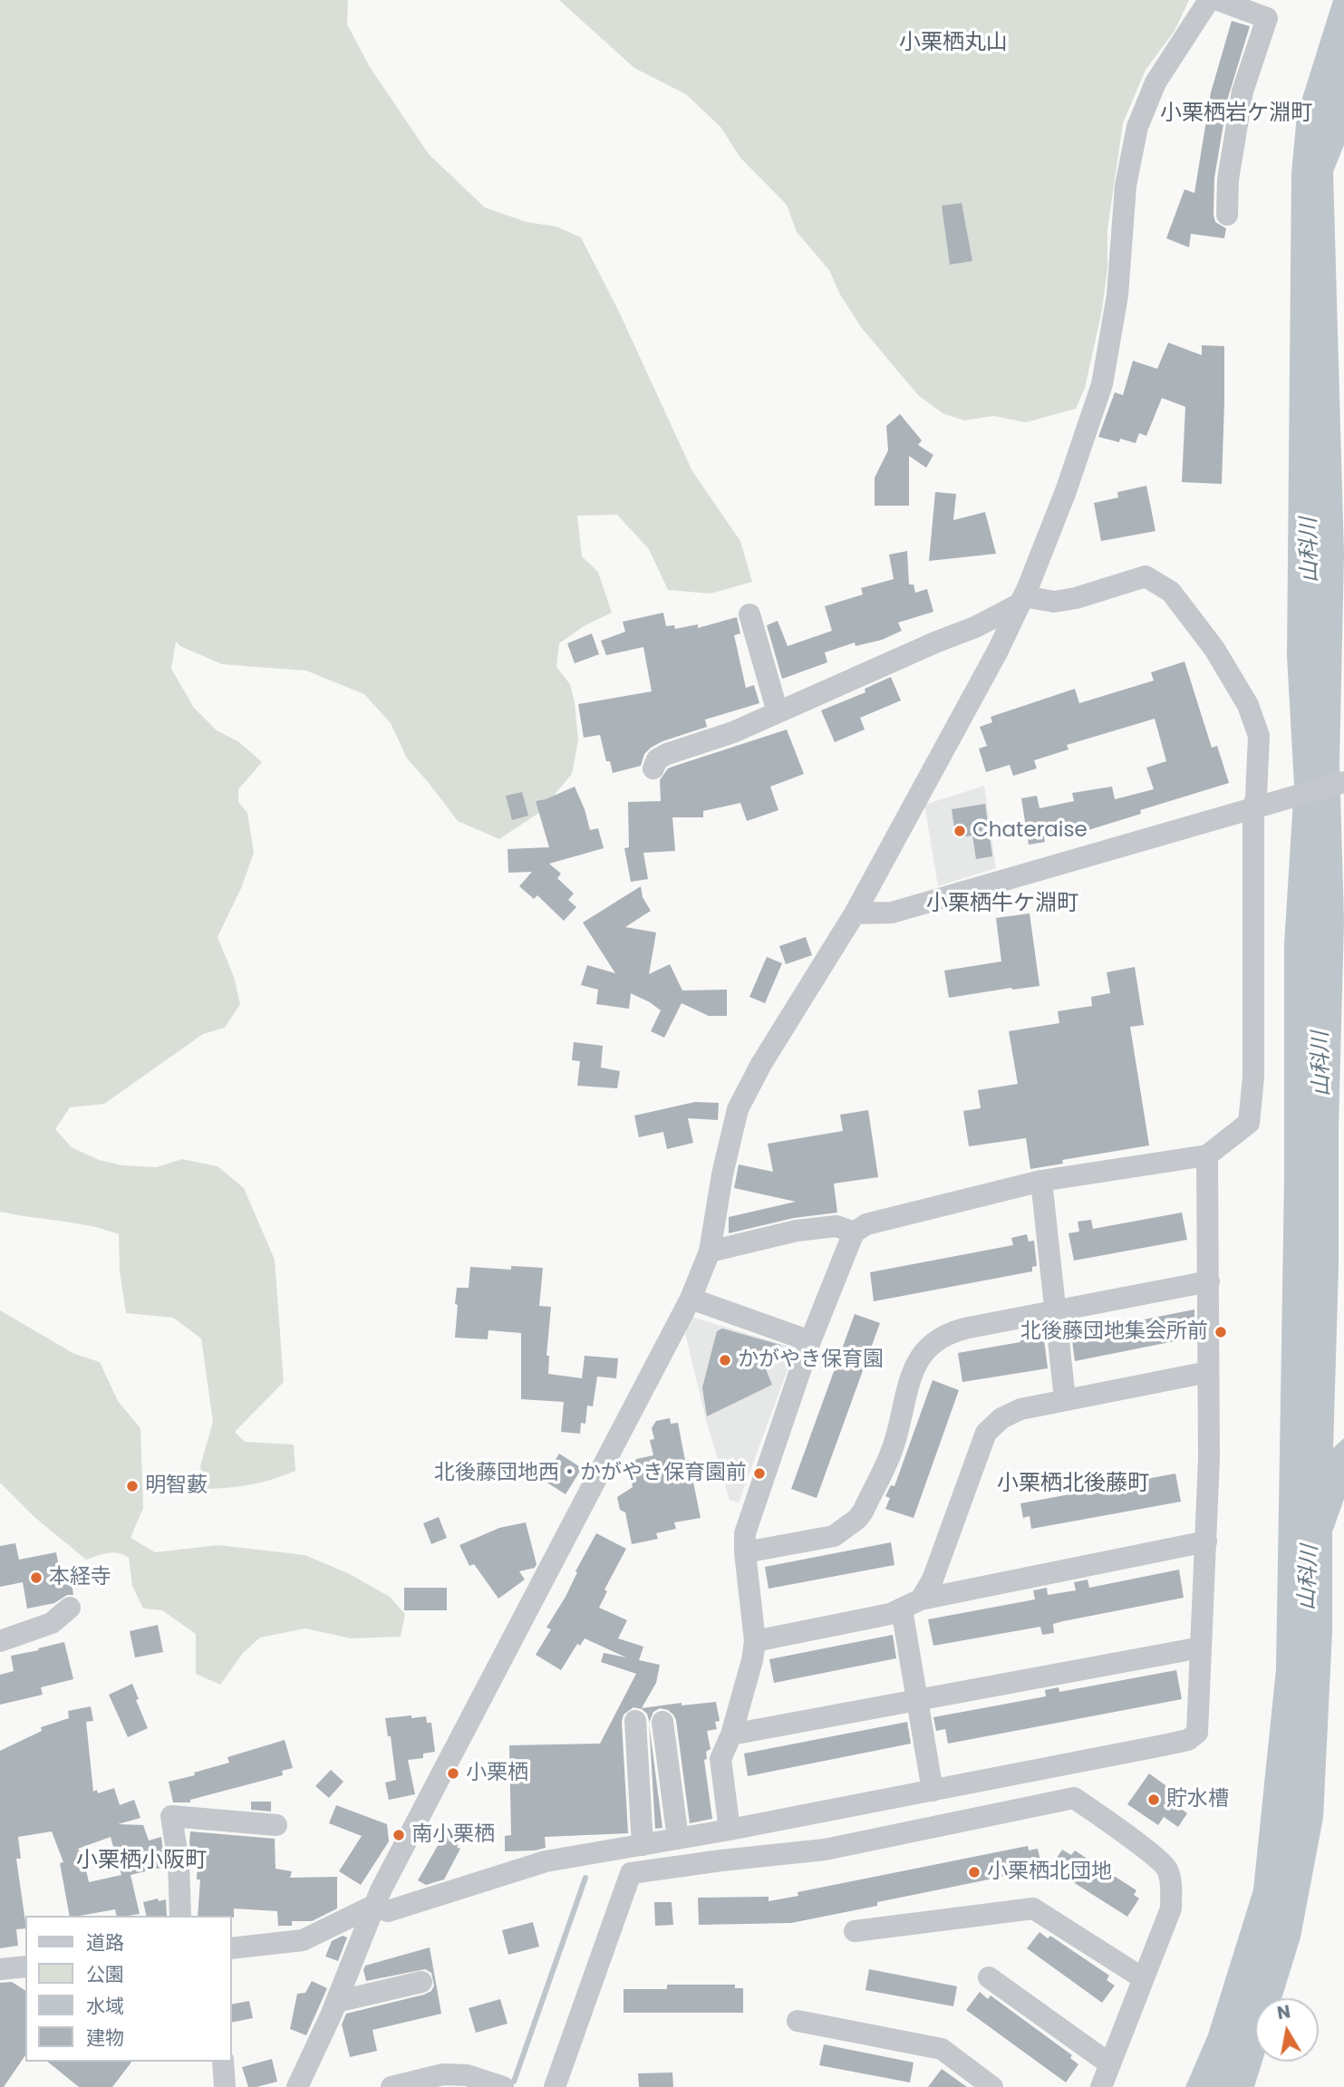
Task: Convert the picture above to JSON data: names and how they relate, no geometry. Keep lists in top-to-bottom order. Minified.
{"districts":["小栗栖丸山","小栗栖岩ケ淵町","小栗栖牛ケ淵町","小栗栖北後藤町","小栗栖小阪町"],"water":["山科川"],"places":["Chateraise","北後藤団地集会所前","かがやき保育園","北後藤団地西・かがやき保育園前","明智藪","本経寺","小栗栖","貯水槽","南小栗栖","小栗栖北団地"],"legend":["道路","公園","水域","建物"],"north":"top"}
